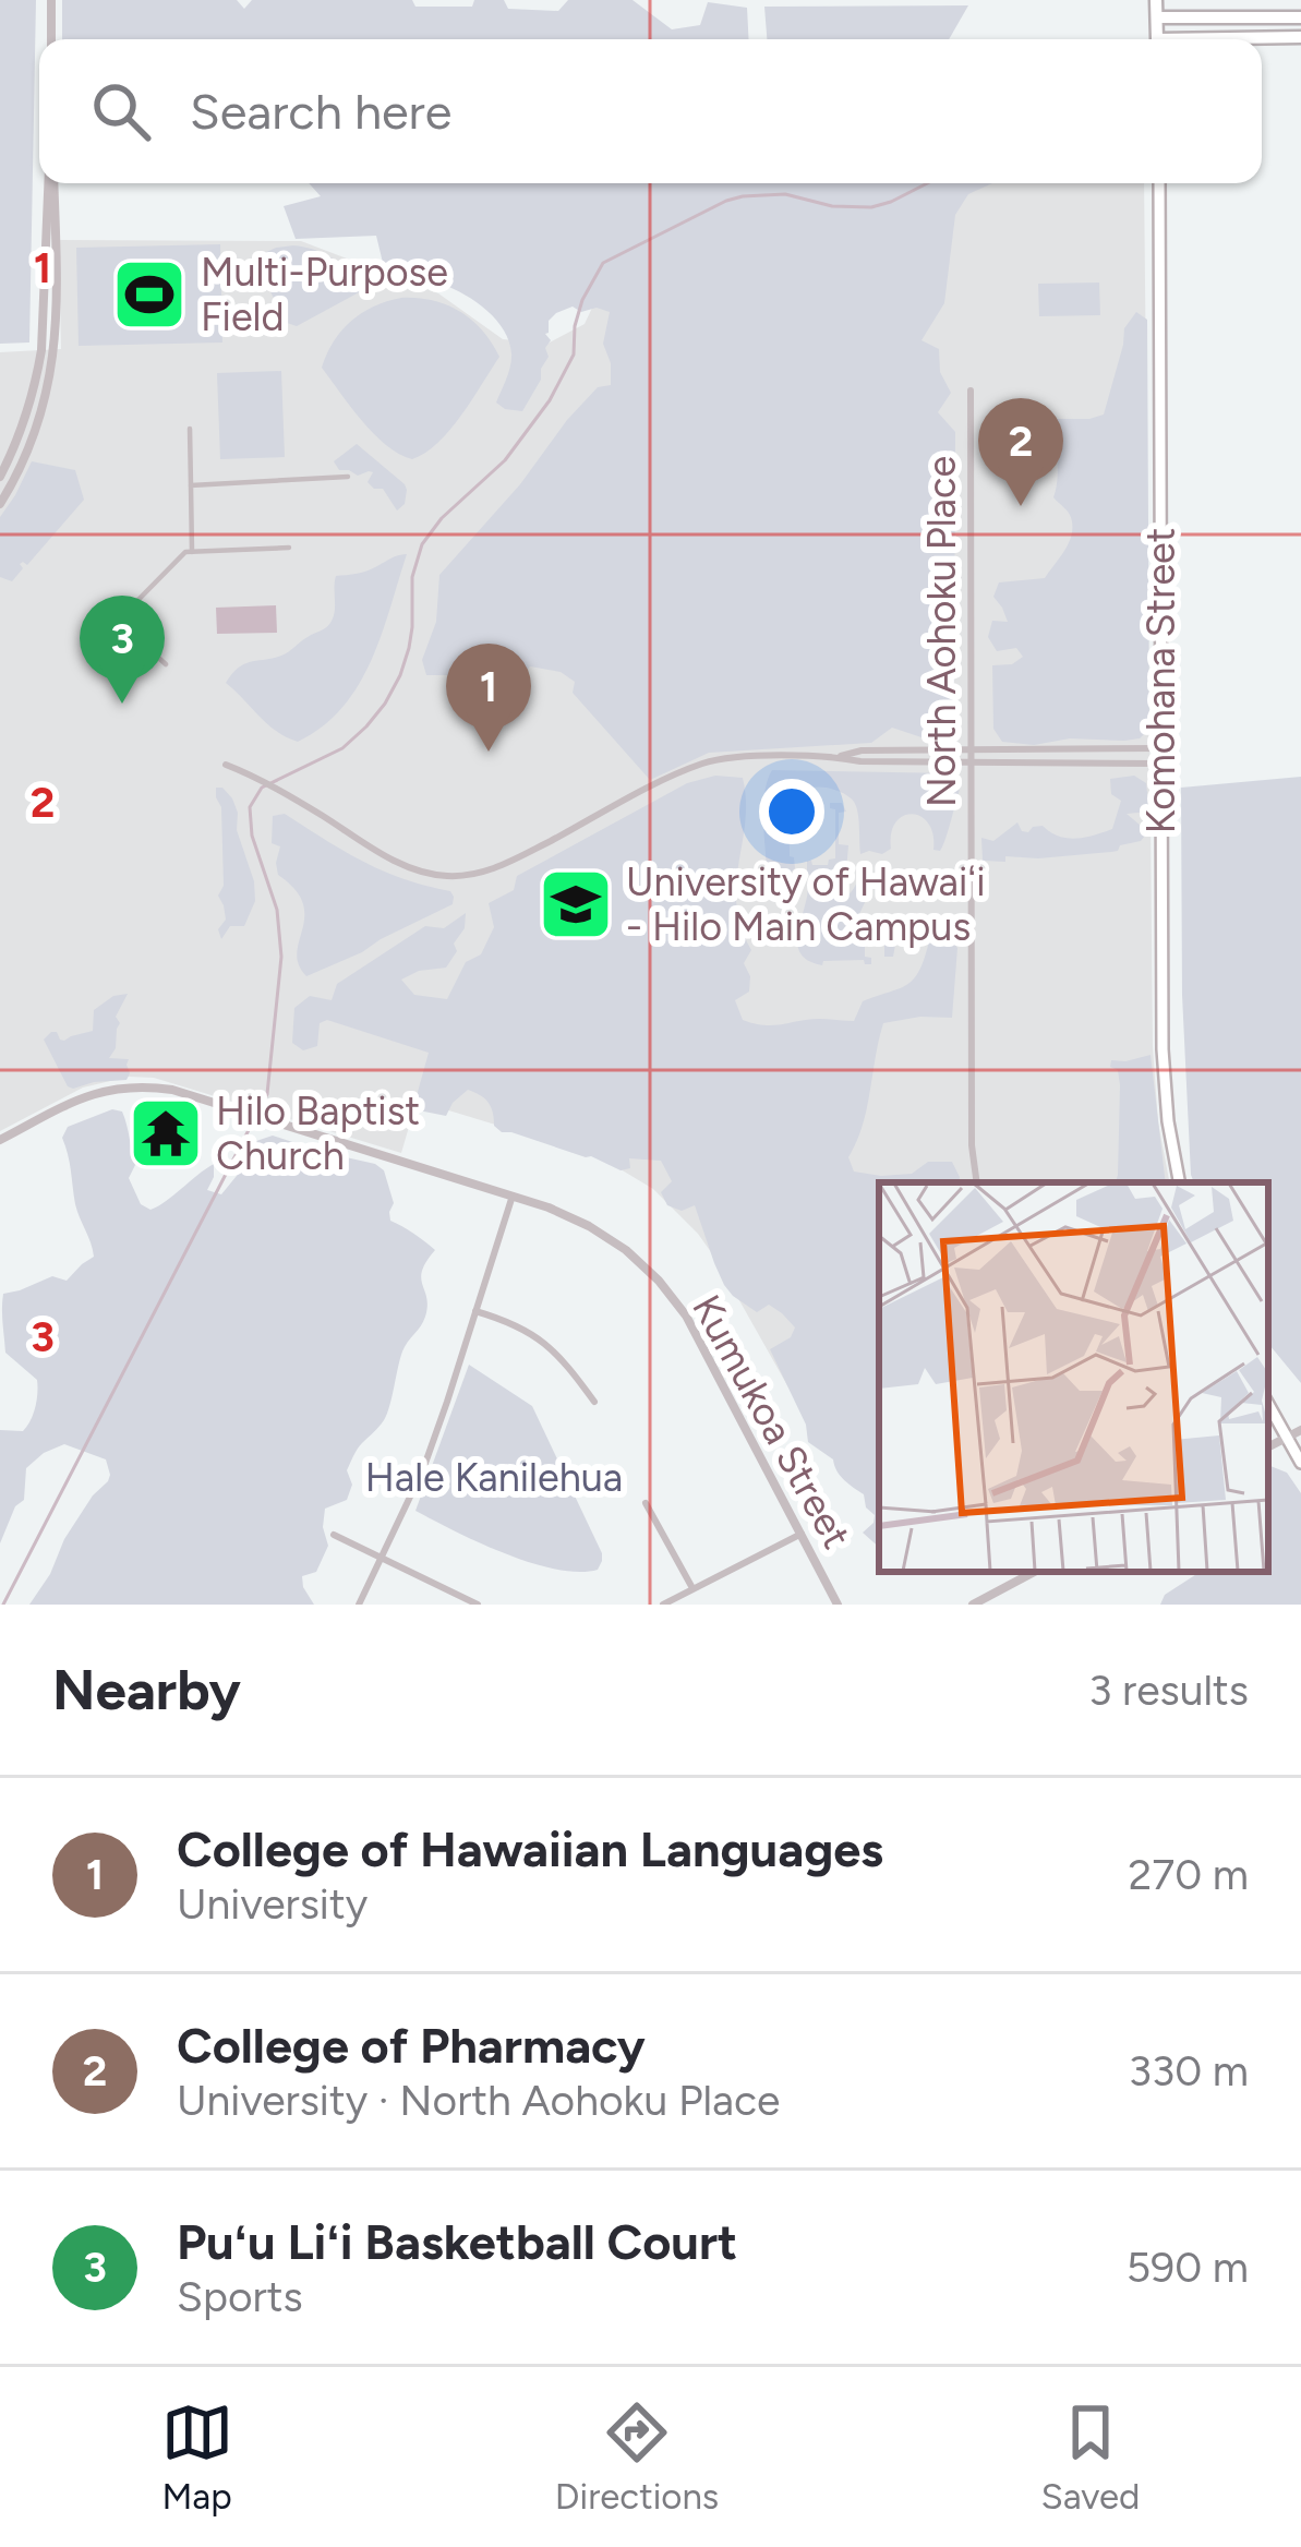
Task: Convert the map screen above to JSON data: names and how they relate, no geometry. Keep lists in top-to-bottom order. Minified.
{"streets":{"main road":["Komohana Street"],"street":["North Aohoku Place","Kumukoa Street"]},"parks":["Hale Kanilehua"],"places":{"sports":["Multi-Purpose Field"],"school or university":["University of Hawaiʻi - Hilo Main Campus"],"temple":["Hilo Baptist Church"]},"page":{"search":"Search here","pins":["2","3","1"],"heading":["Nearby","3 results"],"list":[{"mark":"1","name":"College of Hawaiian Languages","note":"University","value":"270 m"},{"mark":"2","name":"College of Pharmacy","note":"University · North Aohoku Place","value":"330 m"},{"mark":"3","name":"Puʻu Liʻi Basketball Court","note":"Sports","value":"590 m"}],"nav":["Map","Directions","Saved"]},"grid":{"rows":["1","2","3"]}}
